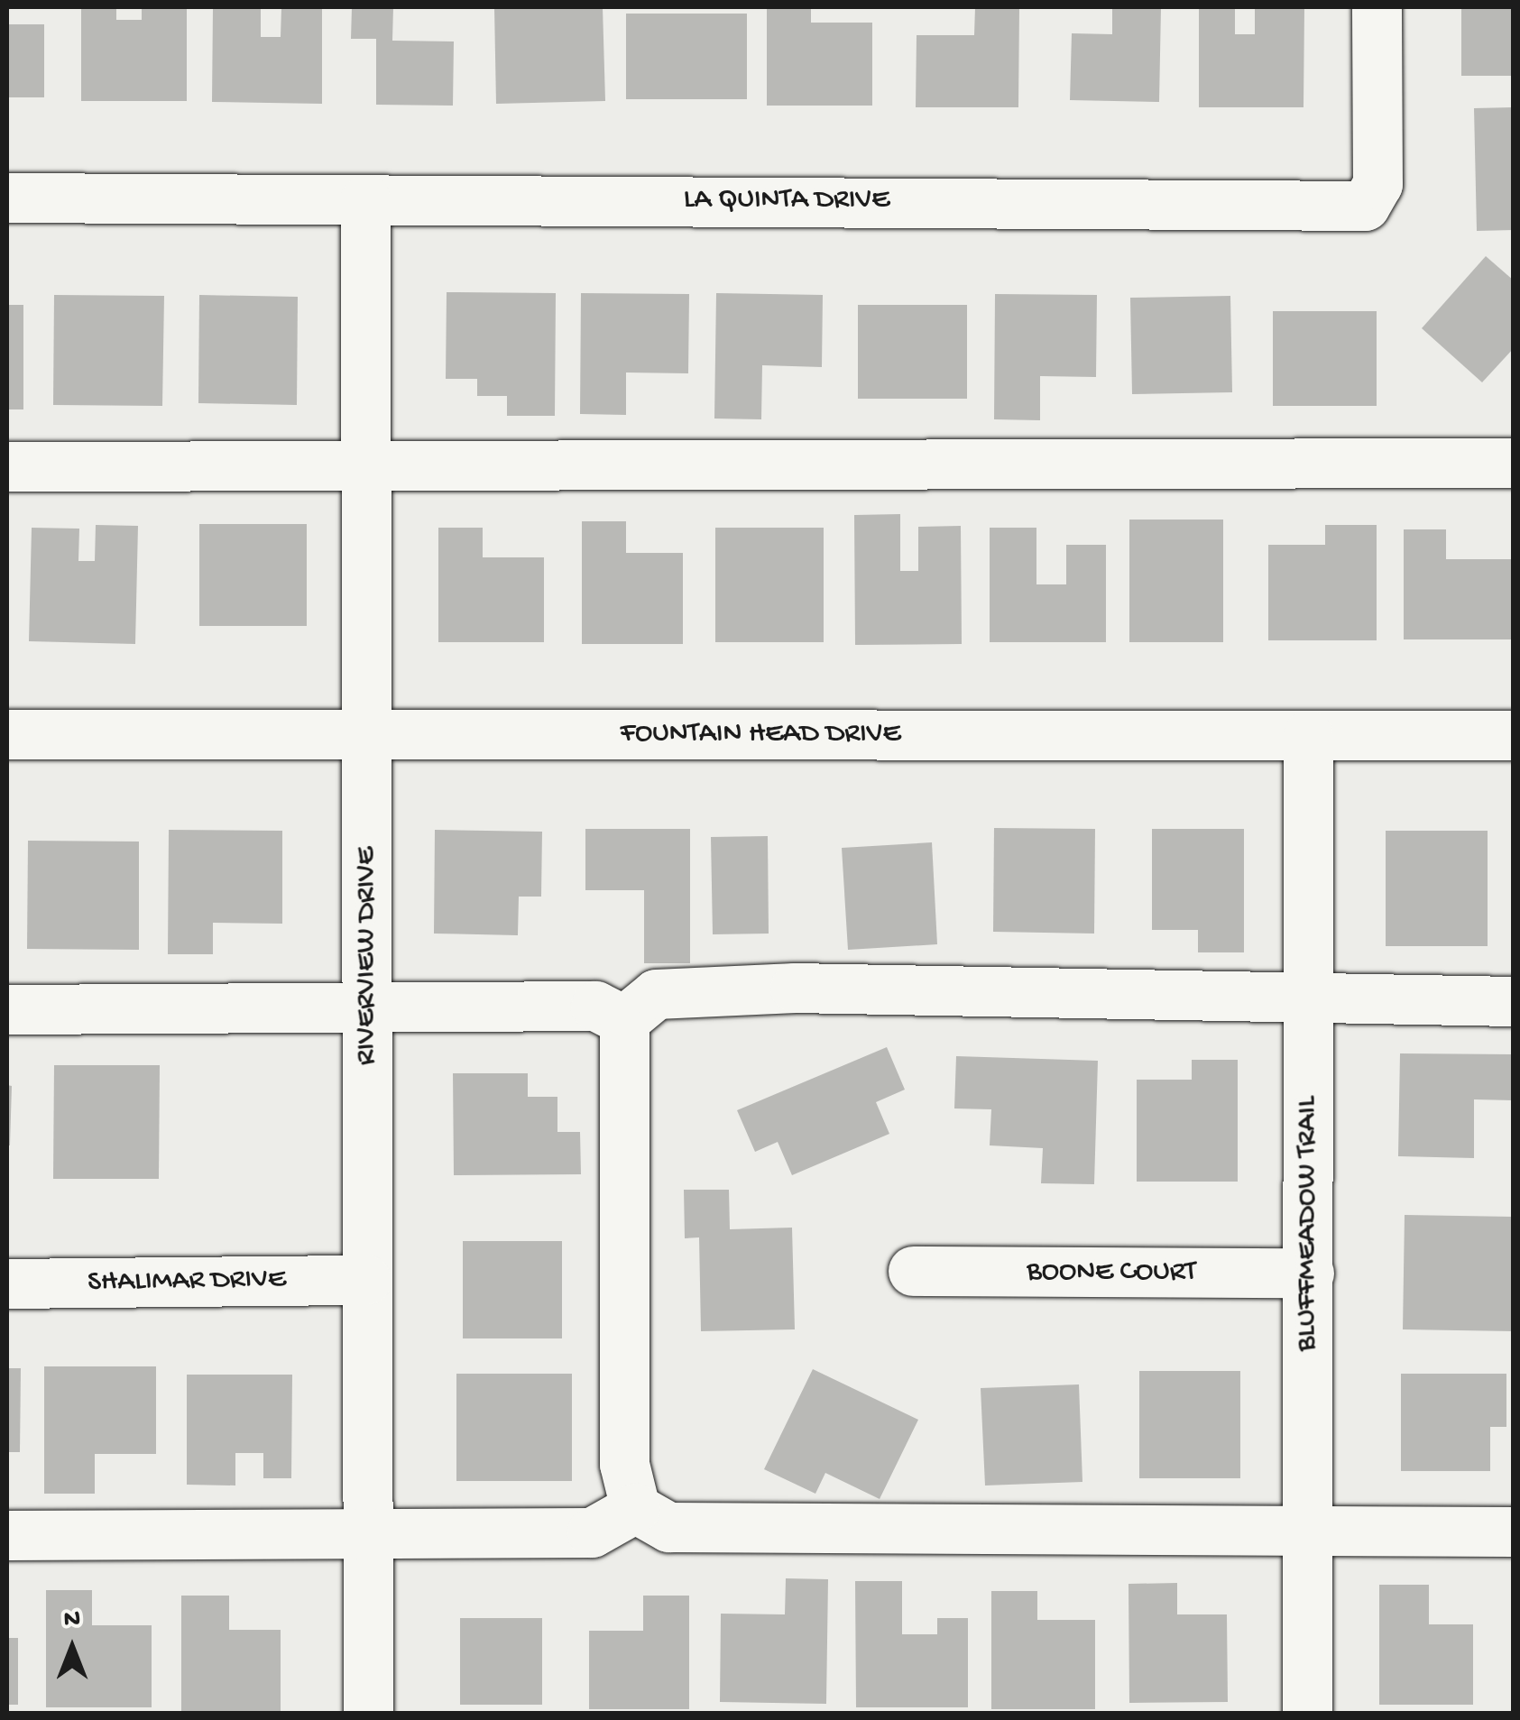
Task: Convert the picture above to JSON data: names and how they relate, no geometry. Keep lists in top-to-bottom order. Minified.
{"streets":{"street":["LA QUINTA DRIVE","FOUNTAIN HEAD DRIVE","RIVERVIEW DRIVE","BLUFFMEADOW TRAIL","BOONE COURT","SHALIMAR DRIVE"]},"crossings":[["LA QUINTA DRIVE","RIVERVIEW DRIVE"],["FOUNTAIN HEAD DRIVE","RIVERVIEW DRIVE"],["FOUNTAIN HEAD DRIVE","BLUFFMEADOW TRAIL"],["RIVERVIEW DRIVE","SHALIMAR DRIVE"],["BLUFFMEADOW TRAIL","BOONE COURT"]],"north":"top"}
